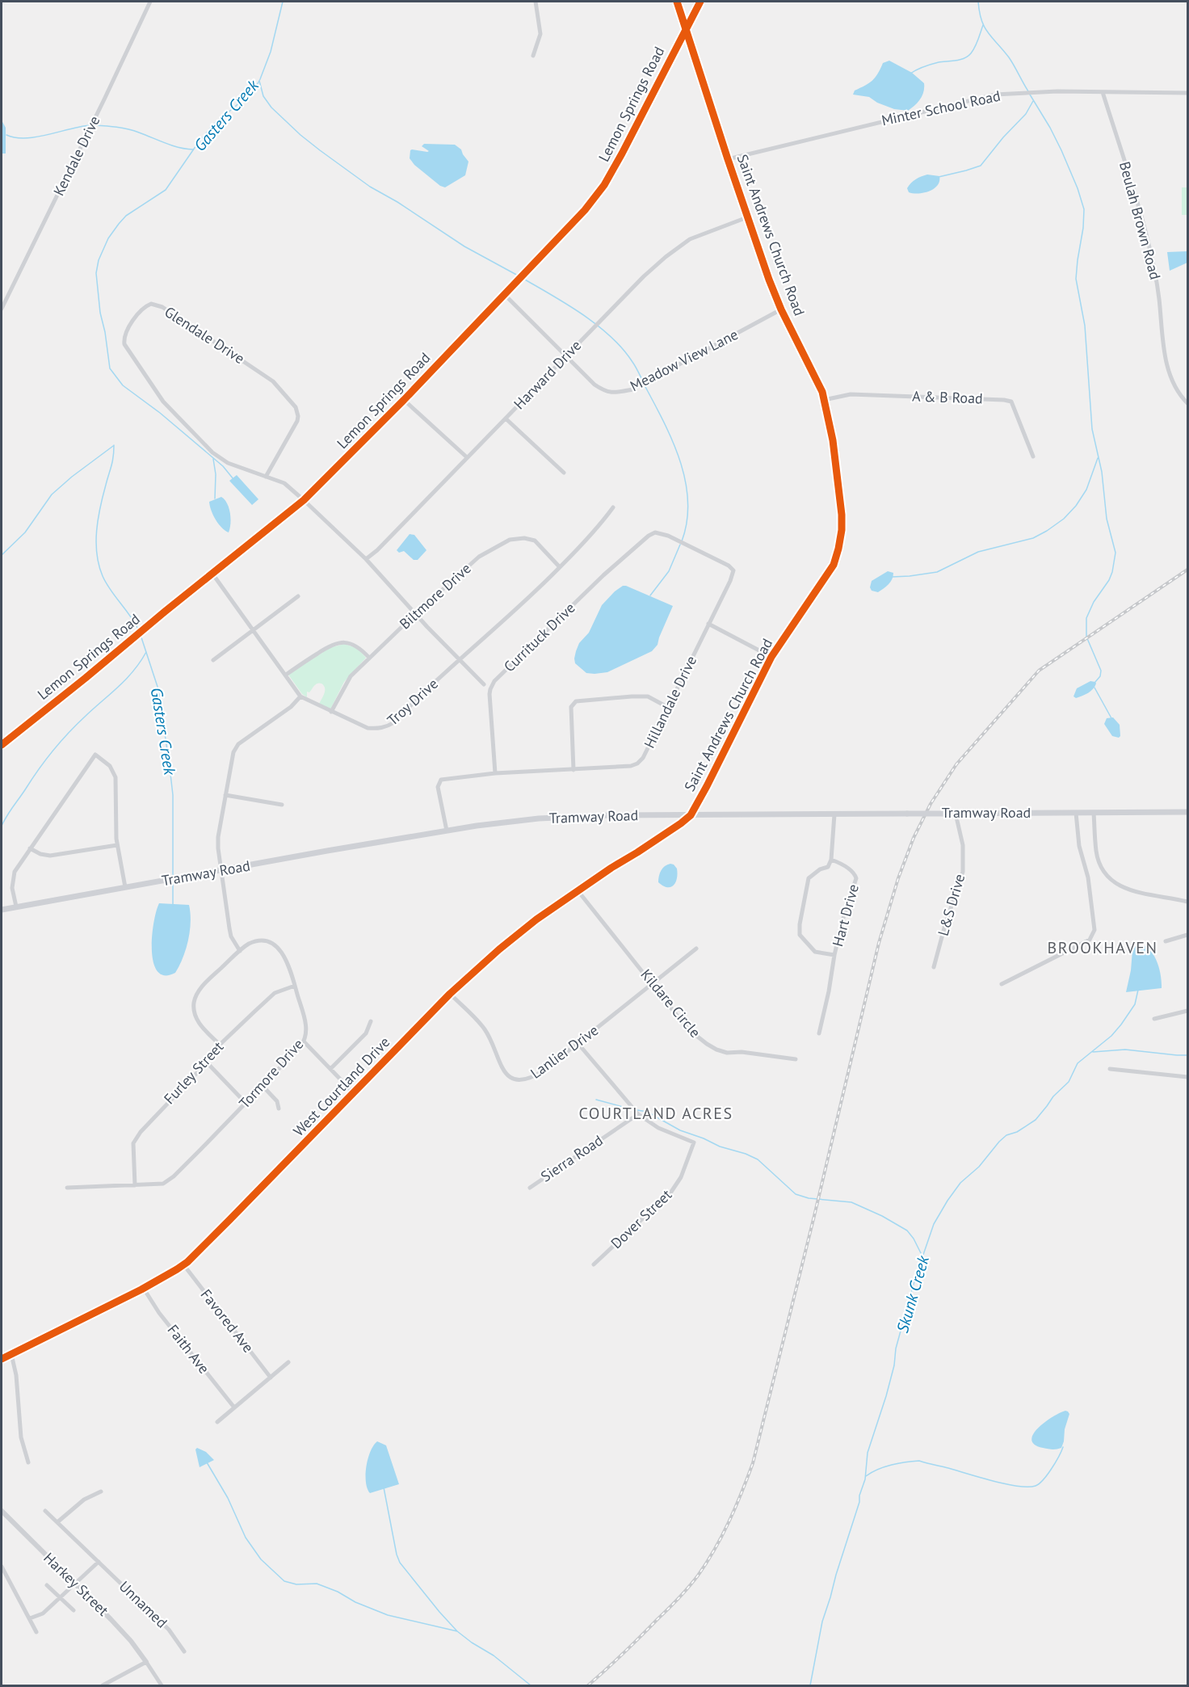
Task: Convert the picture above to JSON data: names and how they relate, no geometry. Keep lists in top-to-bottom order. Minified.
{"streets":{"main road":["Tramway Road"],"street":["Lemon Springs Road","Minter School Road","Kendale Drive","Beulah Brown Road","Saint Andrews Church Road","Glendale Drive","Meadow View Lane","Harward Drive","A & B Road","Biltmore Drive","Currituck Drive","Troy Drive","Hillandale Drive","L&S Drive","Hart Drive","Kildare Circle","Lanlier Drive","Furley Street","Tormore Drive","West Courtland Drive","Sierra Road","Dover Street","Favored Ave","Faith Ave","Harkey Street","Unnamed"]},"crossings":[["Lemon Springs Road","Saint Andrews Church Road"],["Lemon Springs Road","Glendale Drive"],["Lemon Springs Road","Meadow View Lane"],["Minter School Road","Beulah Brown Road"],["Minter School Road","Saint Andrews Church Road"],["Saint Andrews Church Road","Meadow View Lane"],["Saint Andrews Church Road","Harward Drive"],["Saint Andrews Church Road","A & B Road"],["Saint Andrews Church Road","Tramway Road"],["Saint Andrews Church Road","West Courtland Drive"],["Glendale Drive","Harward Drive"],["Glendale Drive","Biltmore Drive"],["Glendale Drive","Troy Drive"],["Meadow View Lane","Harward Drive"],["Biltmore Drive","Troy Drive"],["Currituck Drive","Hillandale Drive"],["Hillandale Drive","Tramway Road"],["Tramway Road","L&S Drive"],["Tramway Road","West Courtland Drive"],["Kildare Circle","Lanlier Drive"],["Kildare Circle","West Courtland Drive"],["Lanlier Drive","West Courtland Drive"],["Furley Street","Tormore Drive"],["West Courtland Drive","Favored Ave"],["West Courtland Drive","Faith Ave"],["Sierra Road","Dover Street"]],"districts":["BROOKHAVEN","COURTLAND ACRES"],"water":["Gasters Creek","Skunk Creek"]}
